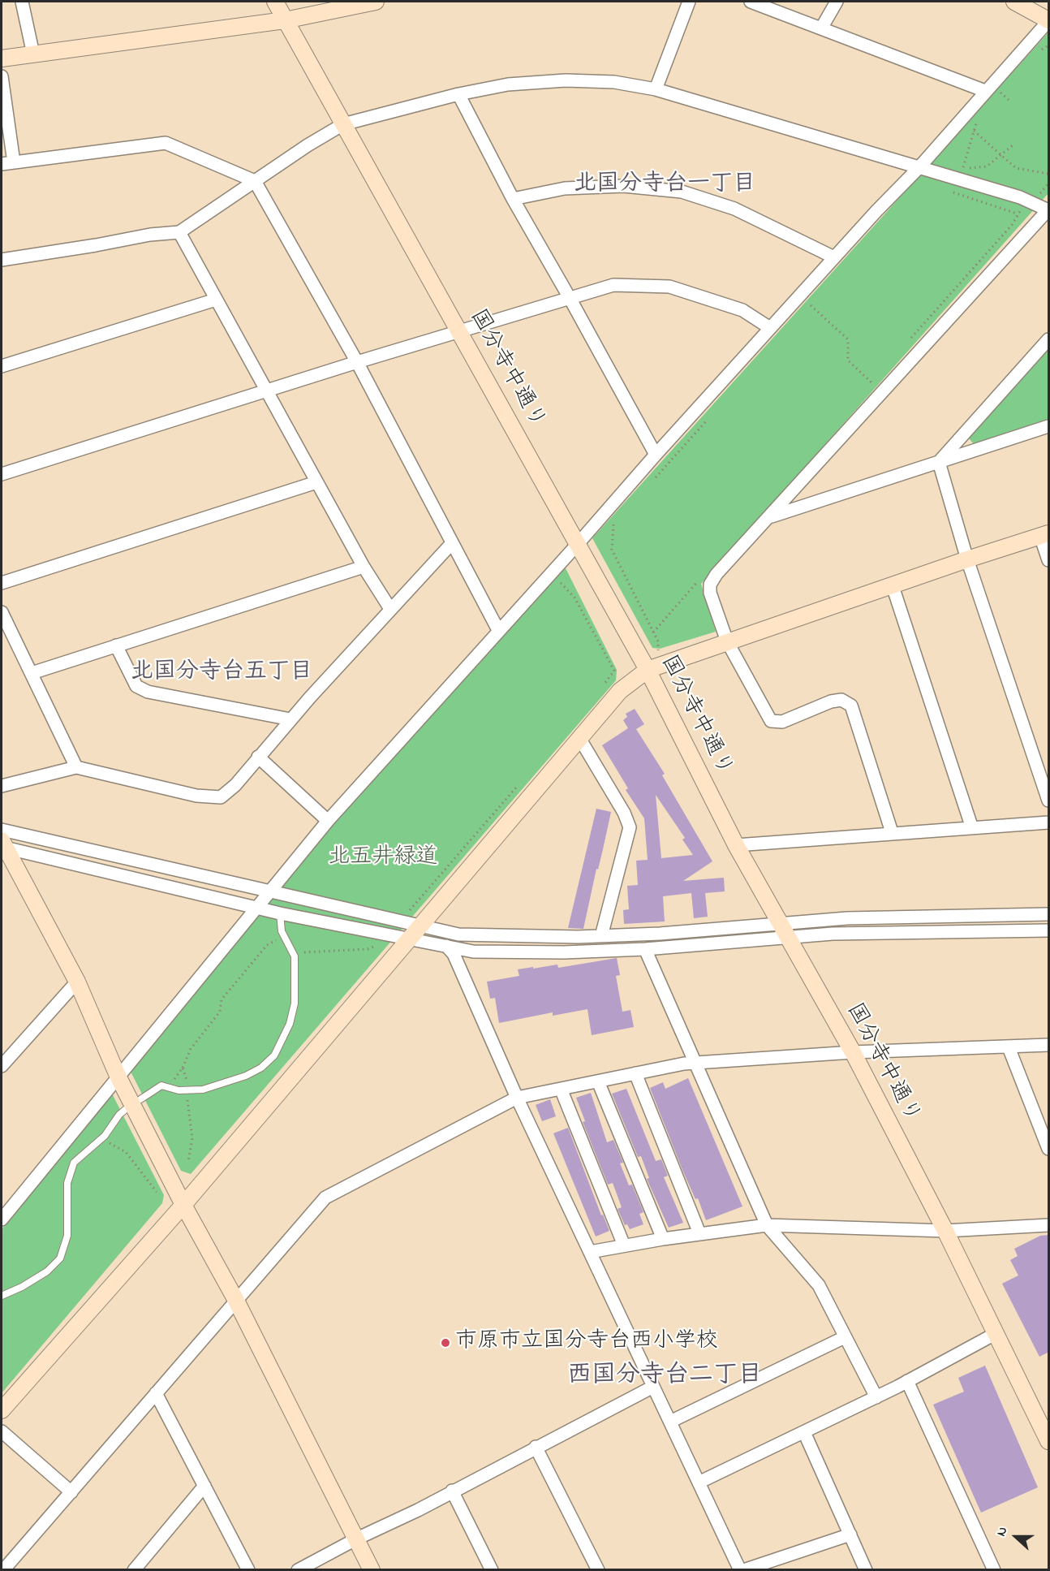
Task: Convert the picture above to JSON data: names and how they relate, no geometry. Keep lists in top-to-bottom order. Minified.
{"streets":{"street":["国分寺中通り"]},"districts":["北国分寺台一丁目","北国分寺台五丁目","西国分寺台二丁目"],"parks":["北五井緑道"],"places":["市原市立国分寺台西小学校"],"north":"left"}
